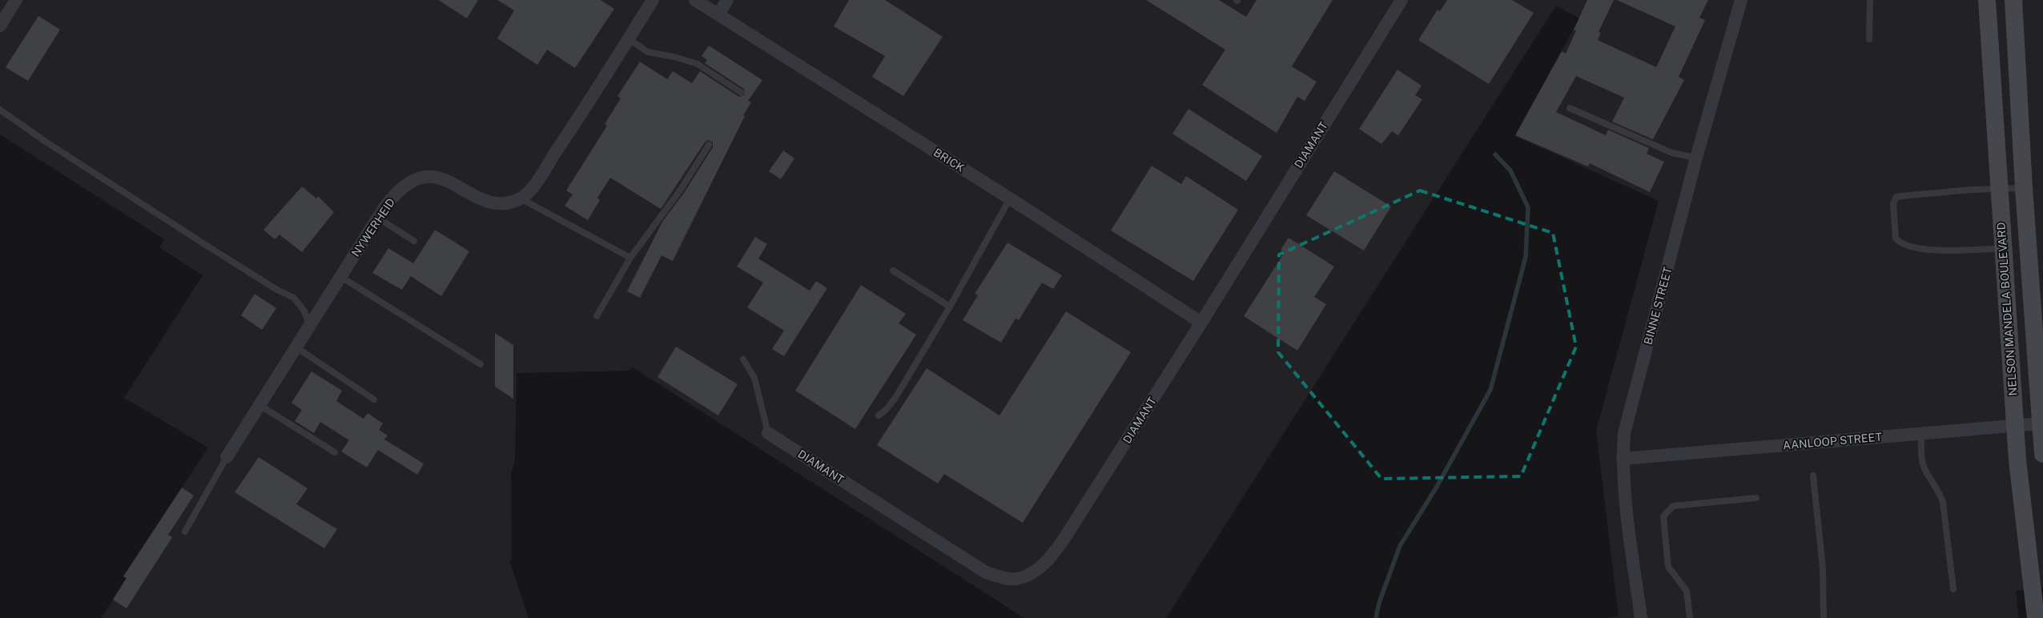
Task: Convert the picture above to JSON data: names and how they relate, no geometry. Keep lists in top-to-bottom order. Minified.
{"streets":{"street":["DIAMANT","BRICK","NYWERHEID","BINNE STREET","NELSON MANDELA BOULEVARD","AANLOOP STREET"]},"crossings":[["DIAMANT","BRICK"],["BINNE STREET","AANLOOP STREET"],["NELSON MANDELA BOULEVARD","AANLOOP STREET"]]}
